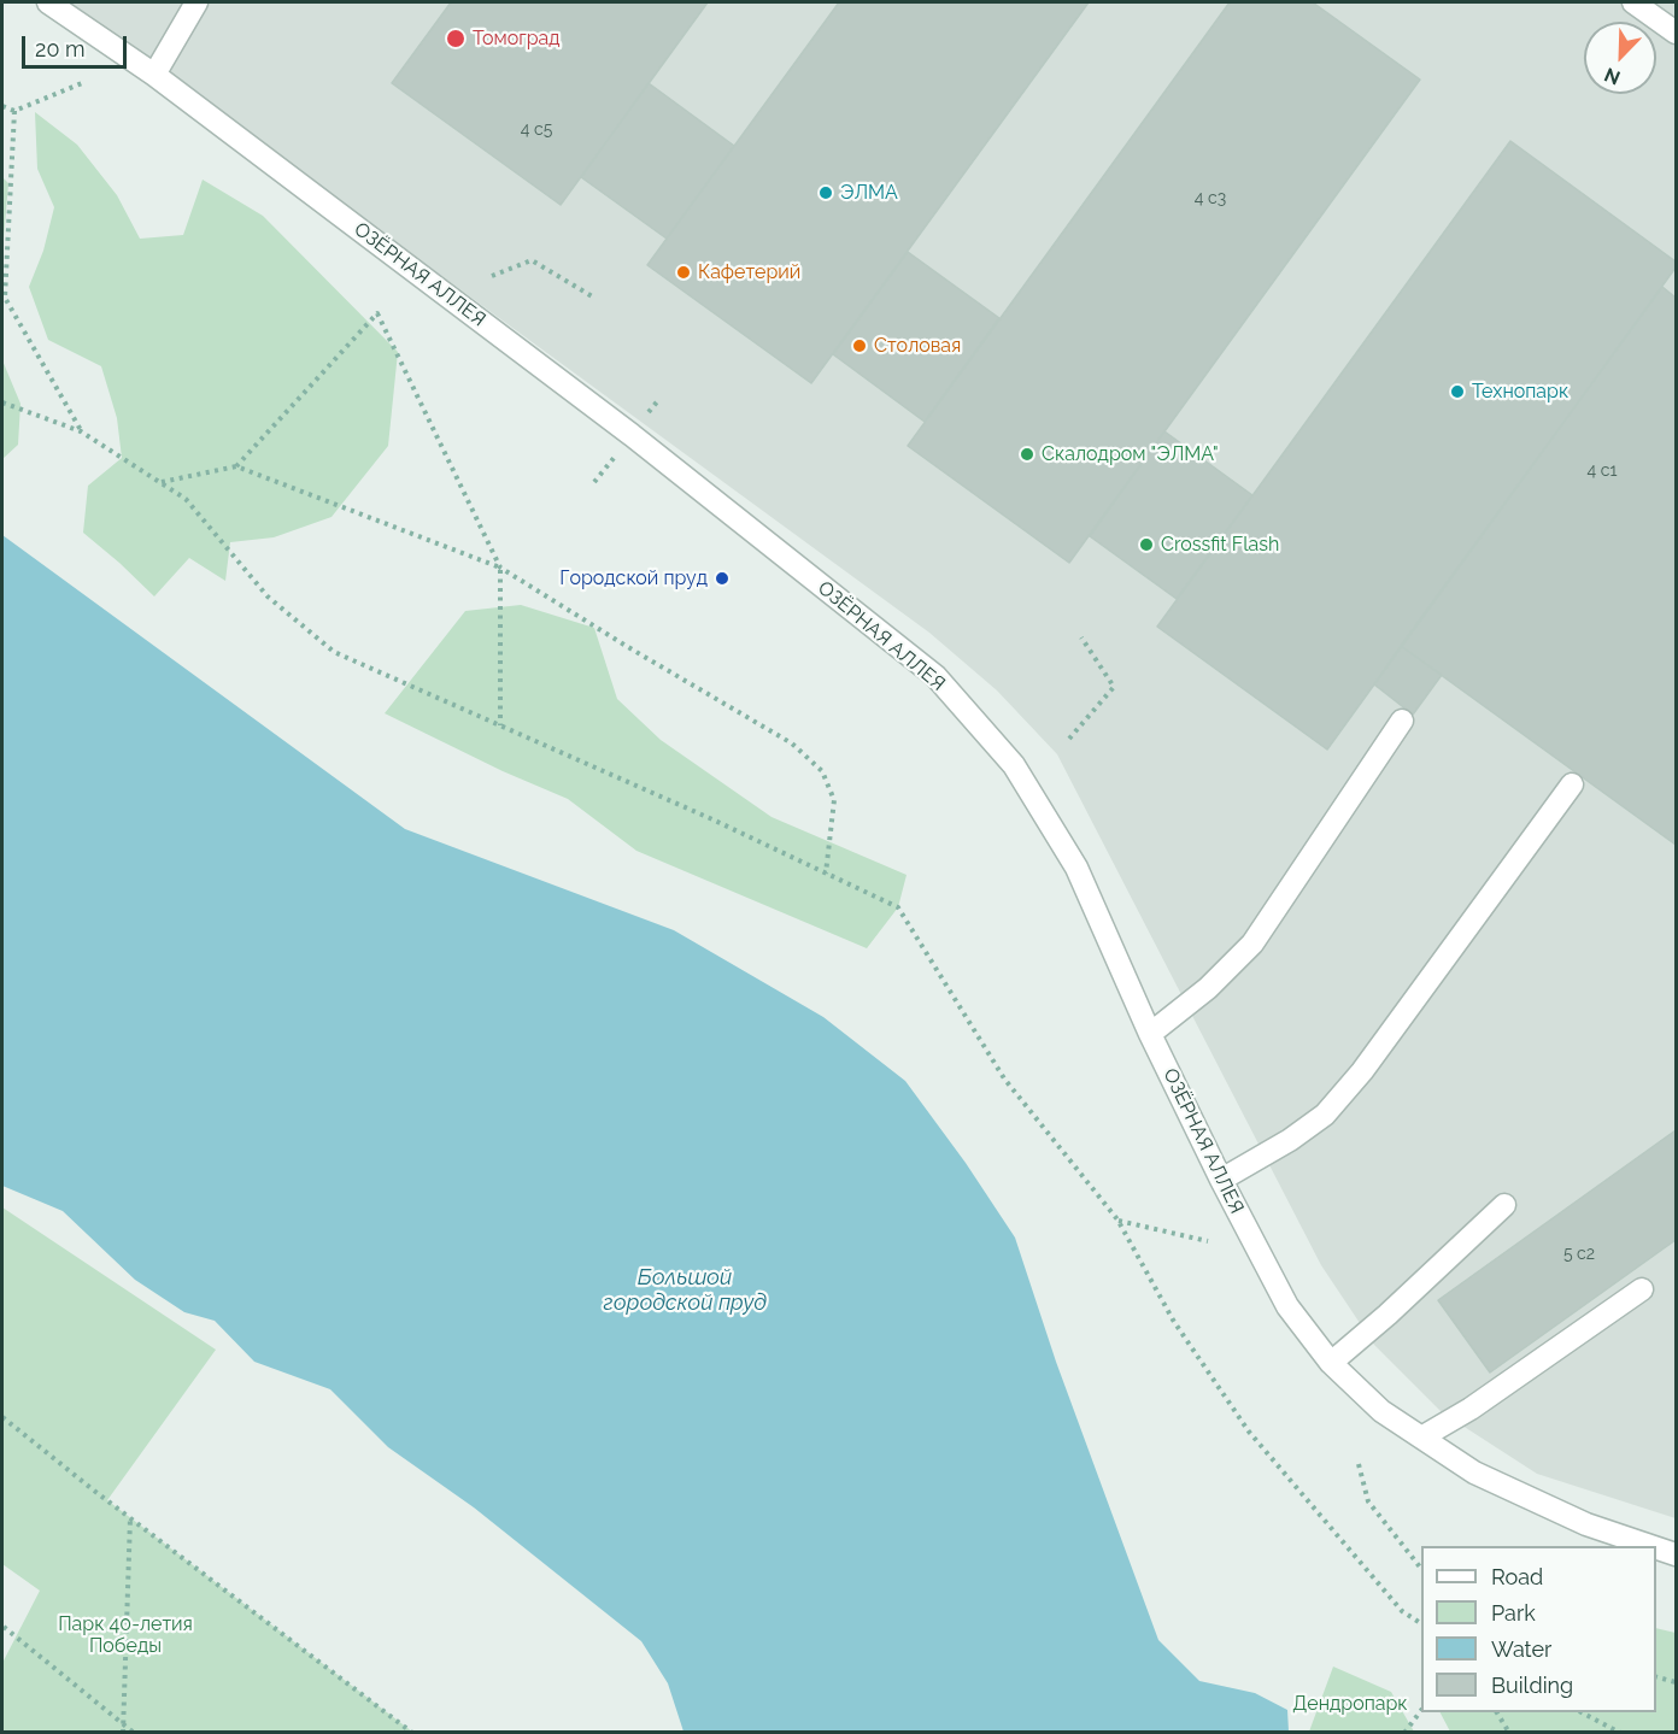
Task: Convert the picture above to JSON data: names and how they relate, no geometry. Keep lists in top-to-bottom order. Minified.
{"streets":{"street":["ОЗЁРНАЯ АЛЛЕЯ"]},"water":["Большой городской пруд"],"parks":["Парк 40-летия Победы","Дендропарк"],"places":["Томоград","ЭЛМА","Кафетерий","Столовая","Технопарк","Скалодром \"ЭЛМА\"","Crossfit Flash","Городской пруд"],"house_numbers":["4 с5","4 с3","4 с1","5 с2"],"legend":["Road","Park","Water","Building"],"scale_bar":"20 m","north":"bottom left"}
